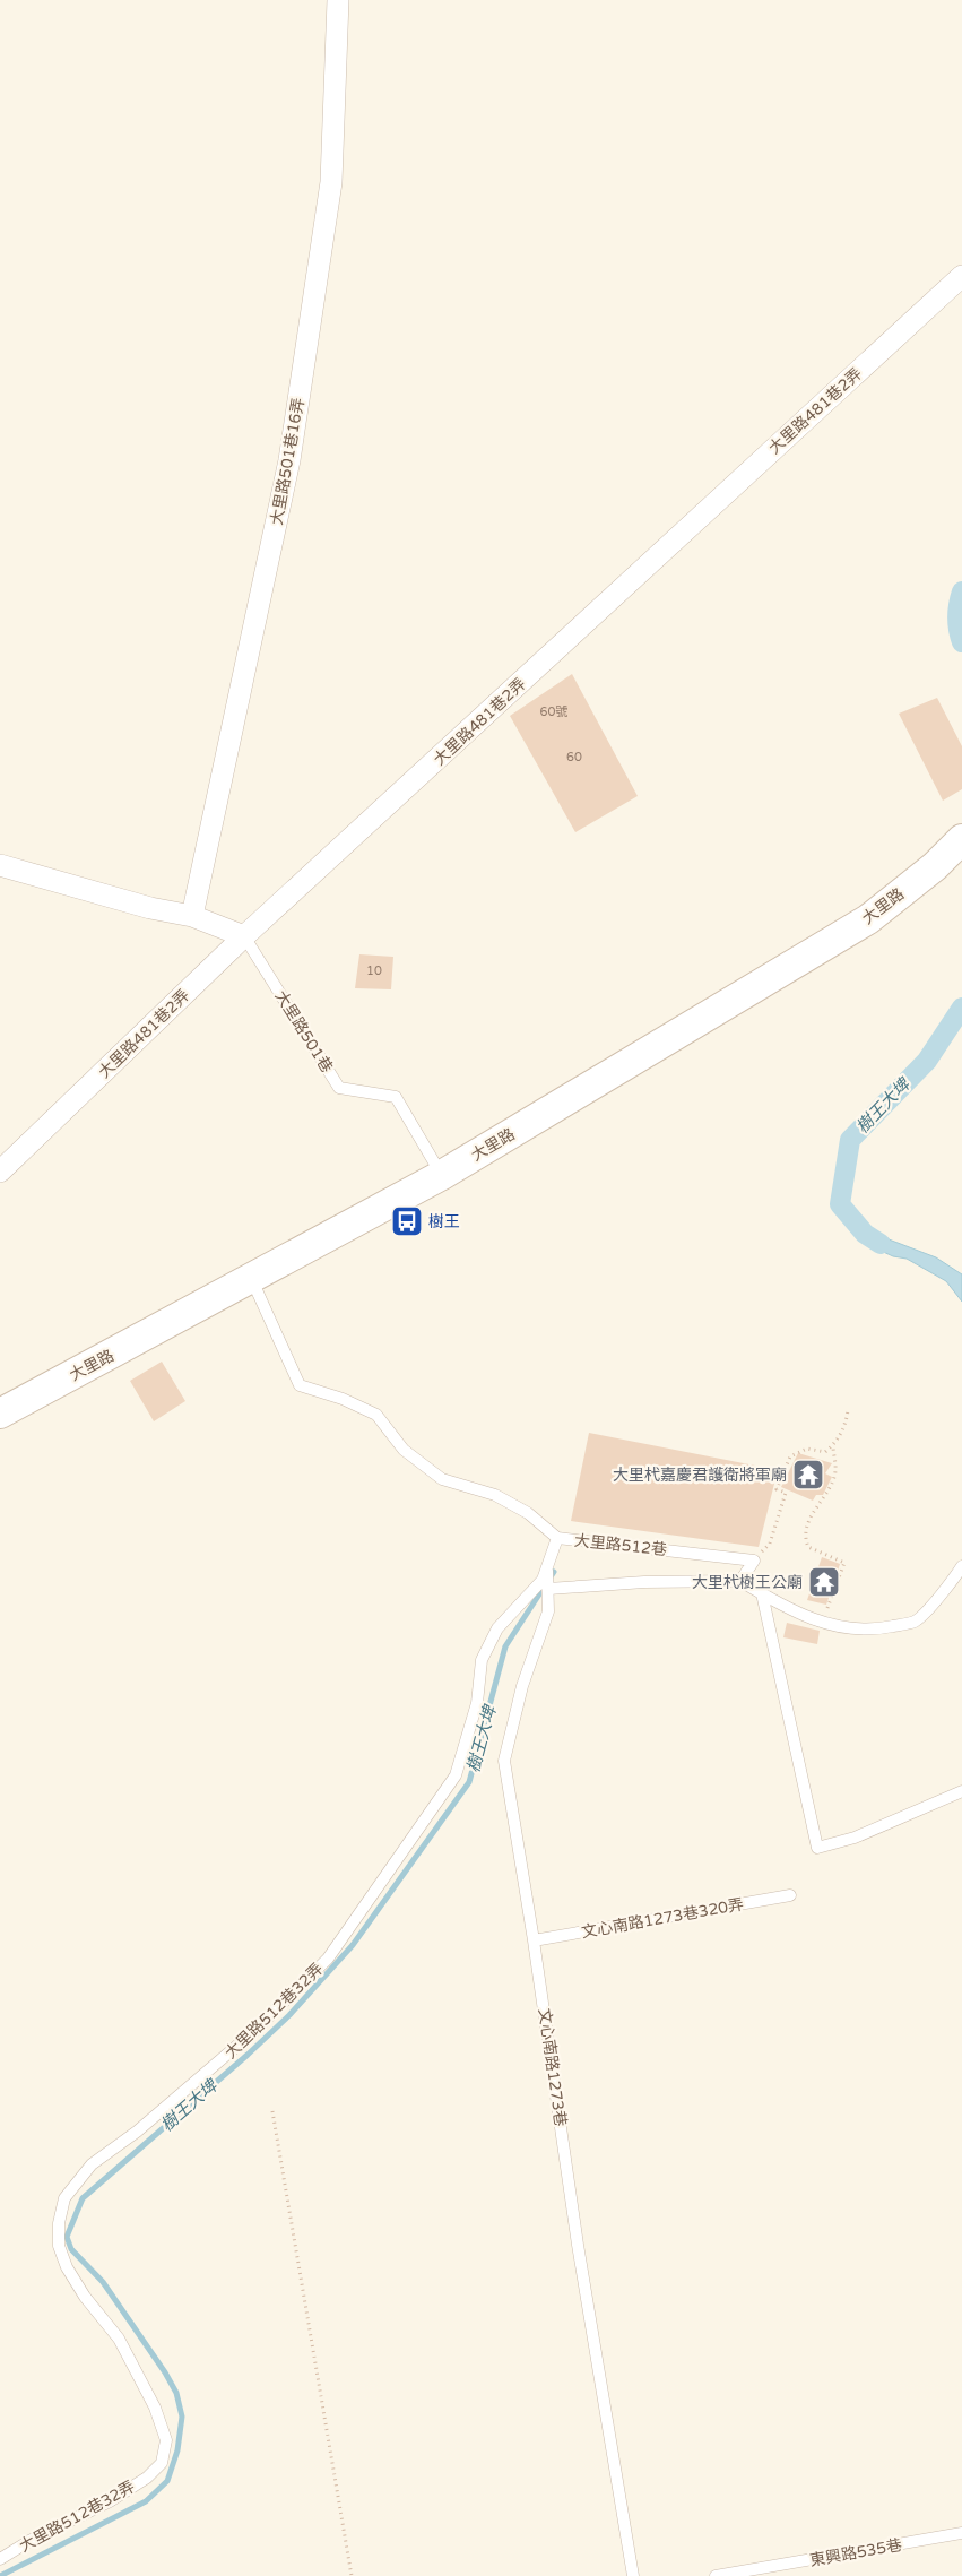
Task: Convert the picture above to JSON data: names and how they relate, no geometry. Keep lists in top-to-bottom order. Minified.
{"streets":{"street":["大里路481巷2弄","大里路501巷16弄","大里路"],"lane":["大里路501巷","大里路512巷","文心南路1273巷320弄","大里路512巷32弄","文心南路1273巷","東興路535巷"]},"crossings":[["大里路481巷2弄","大里路501巷"],["大里路","大里路501巷"],["大里路","大里路512巷"],["大里路512巷","大里路512巷32弄"],["大里路512巷","文心南路1273巷"],["文心南路1273巷320弄","文心南路1273巷"],["大里路512巷32弄","文心南路1273巷"]],"water":["樹王大埤"],"places":{"bus stop":["樹王"],"temple":["大里杙嘉慶君護衛將軍廟","大里杙樹王公廟"]},"house_numbers":["60號","60","10"]}
